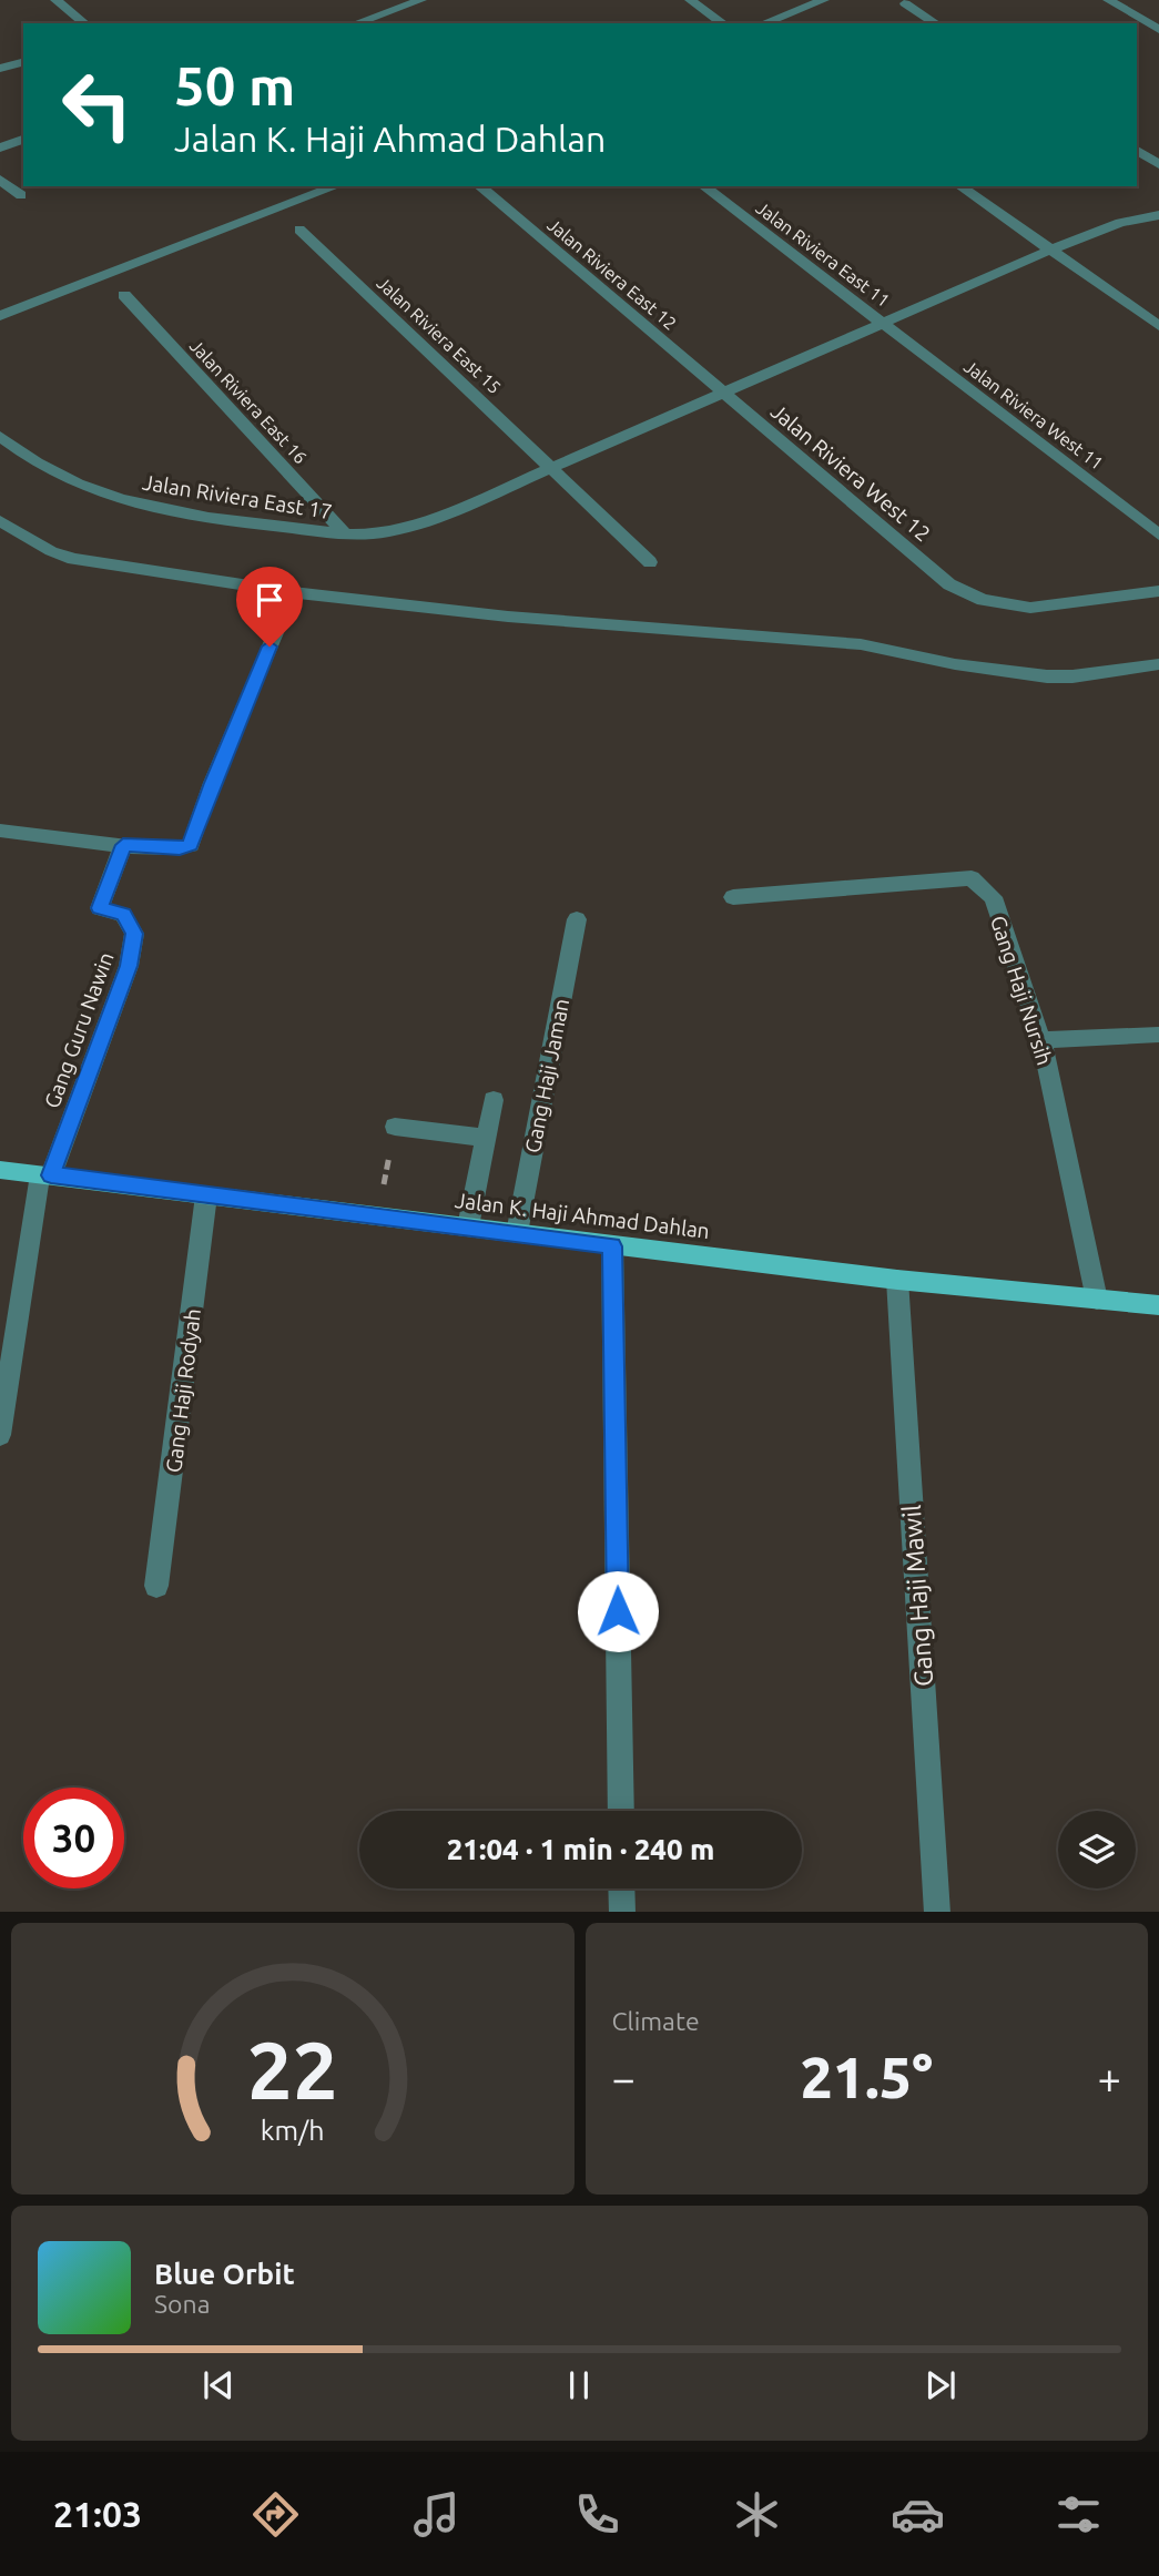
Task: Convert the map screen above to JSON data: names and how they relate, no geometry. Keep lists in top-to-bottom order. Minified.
{"streets":{"main road":["Jalan K. Haji Ahmad Dahlan"],"street":["Jalan Riviera East 11","Jalan Riviera East 12","Jalan Riviera East 15","Jalan Riviera East 16","Jalan Riviera West 11","Jalan Riviera West 12","Jalan Riviera East 17","Gang Haji Nursih","Gang Guru Nawin","Gang Haji Jaman","Gang Haji Rodyah","Gang Haji Mawil"]},"crossings":[["Jalan Riviera East 11","Jalan Riviera West 11"],["Jalan Riviera East 11","Jalan Riviera East 17"],["Jalan Riviera East 12","Jalan Riviera West 12"],["Jalan Riviera East 12","Jalan Riviera East 17"],["Jalan Riviera East 15","Jalan Riviera East 17"],["Jalan Riviera East 16","Jalan Riviera East 17"],["Jalan Riviera West 11","Jalan Riviera East 17"],["Jalan Riviera West 12","Jalan Riviera East 17"],["Gang Haji Nursih","Jalan K. Haji Ahmad Dahlan"],["Gang Guru Nawin","Jalan K. Haji Ahmad Dahlan"],["Gang Haji Jaman","Jalan K. Haji Ahmad Dahlan"],["Jalan K. Haji Ahmad Dahlan","Gang Haji Rodyah"],["Jalan K. Haji Ahmad Dahlan","Gang Haji Mawil"]],"page":{"turn":["50 m","Jalan K. Haji Ahmad Dahlan"],"limit":"30","trip":"21:04 · 1 min · 240 m","tile":"Climate","heat":["−","21.5°","+"],"song":["Blue Orbit","Sona"],"tabs":"21:03","gauge":["22","km/h"]}}
